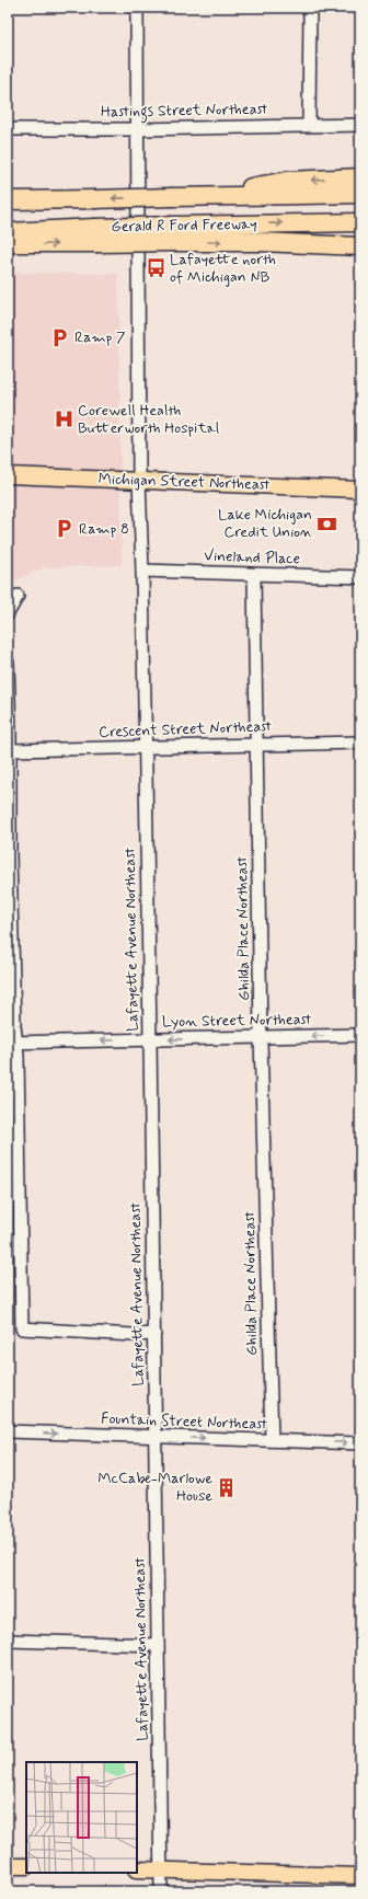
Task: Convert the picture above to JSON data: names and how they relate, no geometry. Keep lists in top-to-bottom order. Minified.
{"streets":{"highway":["Gerald R Ford Freeway"],"main road":["Michigan Street Northeast"],"street":["Hastings Street Northeast","Vineland Place","Crescent Street Northeast","Ghilda Place Northeast","Lafayette Avenue Northeast","Lyon Street Northeast","Fountain Street Northeast"]},"crossings":[["Hastings Street Northeast","Lafayette Avenue Northeast"],["Michigan Street Northeast","Lafayette Avenue Northeast"],["Vineland Place","Ghilda Place Northeast"],["Vineland Place","Lafayette Avenue Northeast"],["Crescent Street Northeast","Ghilda Place Northeast"],["Crescent Street Northeast","Lafayette Avenue Northeast"],["Ghilda Place Northeast","Lyon Street Northeast"],["Ghilda Place Northeast","Fountain Street Northeast"],["Lafayette Avenue Northeast","Lyon Street Northeast"],["Lafayette Avenue Northeast","Fountain Street Northeast"]],"one_way":["Lyon Street Northeast","Fountain Street Northeast"],"places":{"bus stop":["Lafayette north of Michigan NB"],"parking":["Ramp 7","Ramp 8"],"hospital":["Corewell Health Butterworth Hospital"],"bank":["Lake Michigan Credit Union"],"building":["McCabe-Marlowe House"]}}
